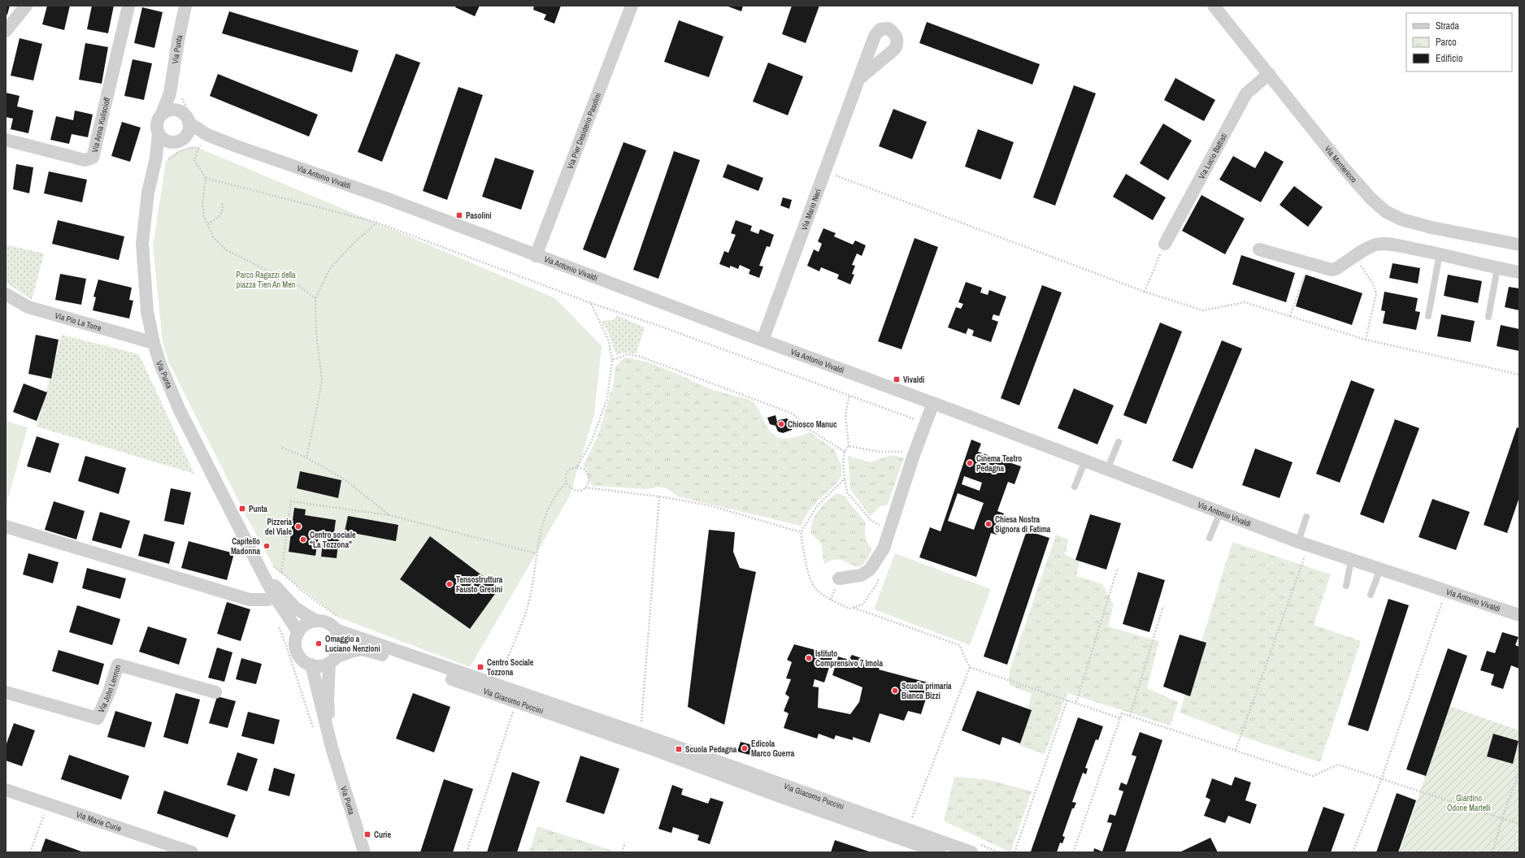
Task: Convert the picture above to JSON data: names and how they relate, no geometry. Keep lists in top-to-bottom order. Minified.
{"streets":{"street":["Via Punta","Via Anna Kuliscioff","Via Pier Desiderio Pasolini","Via Lucio Battisti","Via Montericco","Via Antonio Vivaldi","Via Mario Neri","Via Pio La Torre","Via John Lennon","Via Giacomo Puccini","Via Marie Curie"]},"crossings":[["Via Punta","Via Antonio Vivaldi"],["Via Punta","Via Pio La Torre"],["Via Punta","Via Giacomo Puccini"],["Via Pier Desiderio Pasolini","Via Antonio Vivaldi"],["Via Lucio Battisti","Via Montericco"],["Via Antonio Vivaldi","Via Mario Neri"]],"parks":["Parco Ragazzi della piazza Tien An Men","Giardino Odone Martelli"],"places":{"transit":["Pasolini","Vivaldi","Punta","Centro Sociale Tozzona","Scuola Pedagna","Curie"],"other":["Chiosco Manuc","Cinema Teatro Pedagna","Chiesa Nostra Signora di Fatima","Pizzeria del Viale","Centro sociale \"La Tozzona\"","Capitello Madonna","Tensostruttura Fausto Gresini","Omaggio a Luciano Nenzioni","Istituto Comprensivo 7 Imola","Scuola primaria Bianca Bizzi","Edicola Marco Guerra"]},"legend":["Strada","Parco","Edificio"]}
